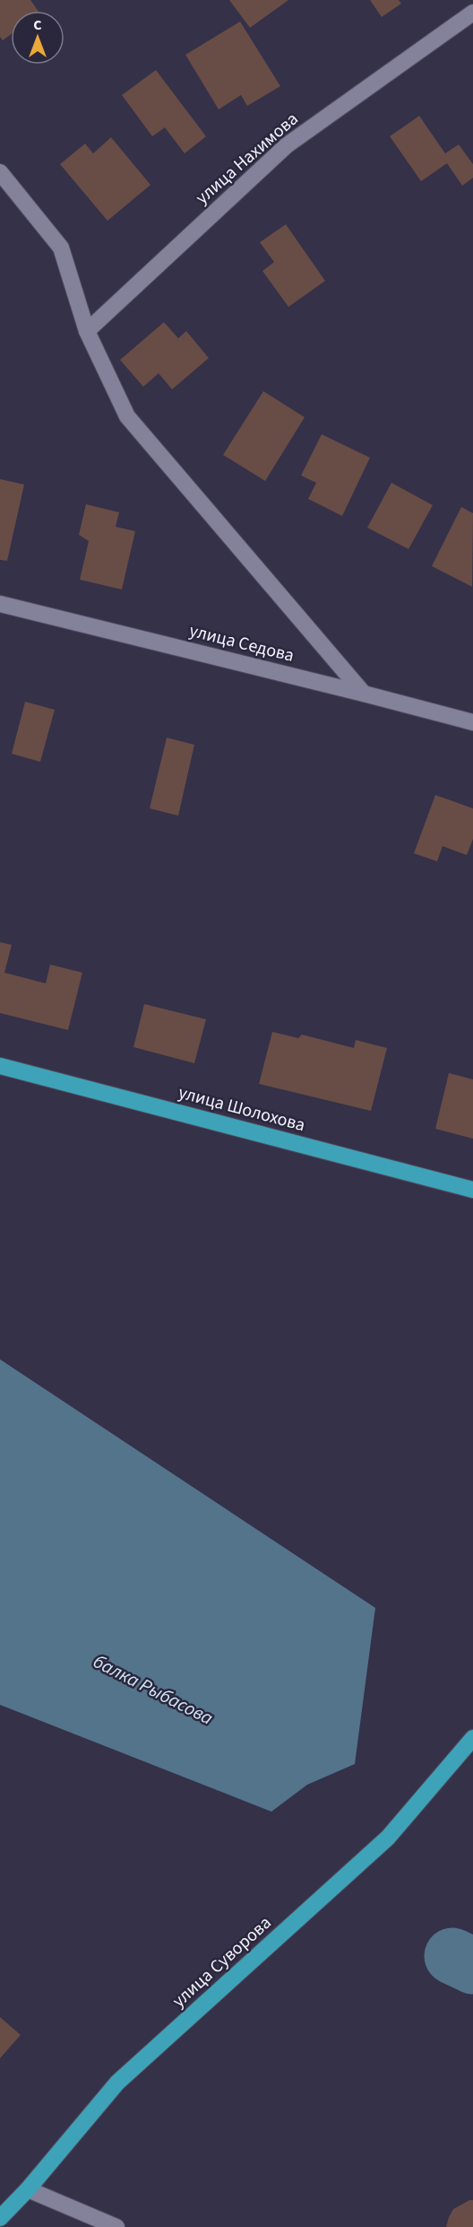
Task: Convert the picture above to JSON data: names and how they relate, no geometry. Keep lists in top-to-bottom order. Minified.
{"streets":{"main road":["улица Шолохова","улица Суворова"],"street":["улица Нахимова","улица Седова"]},"water":["балка Рыбасова"],"north":"top"}
